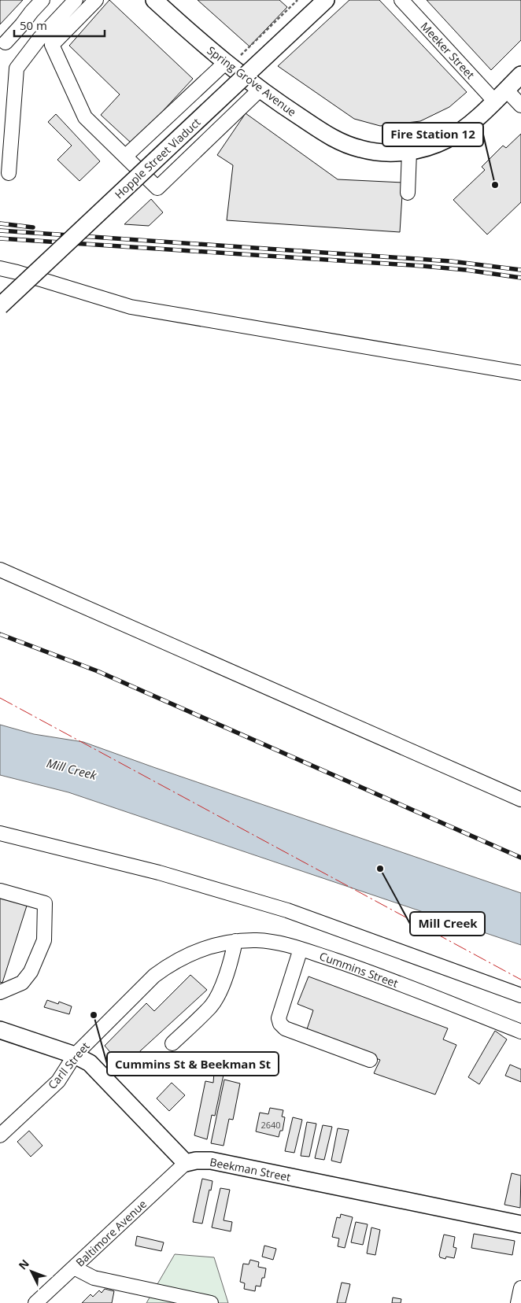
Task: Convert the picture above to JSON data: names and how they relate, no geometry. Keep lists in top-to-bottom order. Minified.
{"streets":{"main road":["Spring Grove Avenue","Hopple Street Viaduct","Beekman Street"],"street":["Meeker Street","Cummins Street","Carll Street","Baltimore Avenue"]},"crossings":[["Meeker Street","Spring Grove Avenue"],["Cummins Street","Carll Street"],["Beekman Street","Baltimore Avenue"]],"water":["Mill Creek"],"places":["Fire Station 12","Mill Creek","Cummins St & Beekman St"],"house_numbers":["2640"],"scale_bar":"50 m","north":"top left"}
